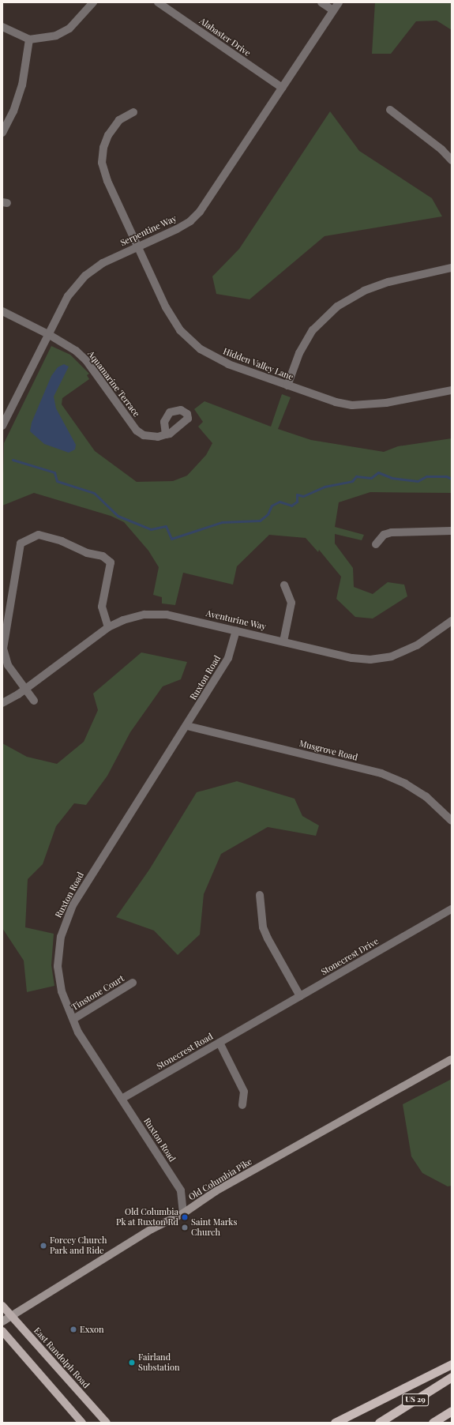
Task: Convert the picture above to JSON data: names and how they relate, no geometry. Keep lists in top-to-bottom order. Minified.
{"streets":{"highway":["US 29"],"main road":["Old Columbia Pike","East Randolph Road"],"street":["Alabaster Drive","Serpentine Way","Hidden Valley Lane","Aquamarine Terrace","Aventurine Way","Ruxton Road","Musgrove Road","Stonecrest Drive","Tinstone Court","Stonecrest Road"]},"crossings":[["Alabaster Drive","Serpentine Way"],["Serpentine Way","Hidden Valley Lane"],["Serpentine Way","Aquamarine Terrace"],["Aventurine Way","Ruxton Road"],["Ruxton Road","Musgrove Road"],["Ruxton Road","Tinstone Court"],["Ruxton Road","Stonecrest Road"],["Ruxton Road","Old Columbia Pike"],["Stonecrest Drive","Stonecrest Road"],["Old Columbia Pike","East Randolph Road"]],"places":["Old Columbia Pk at Ruxton Rd","Saint Marks Church","Forcey Church Park and Ride","Exxon","Fairland Substation"]}
